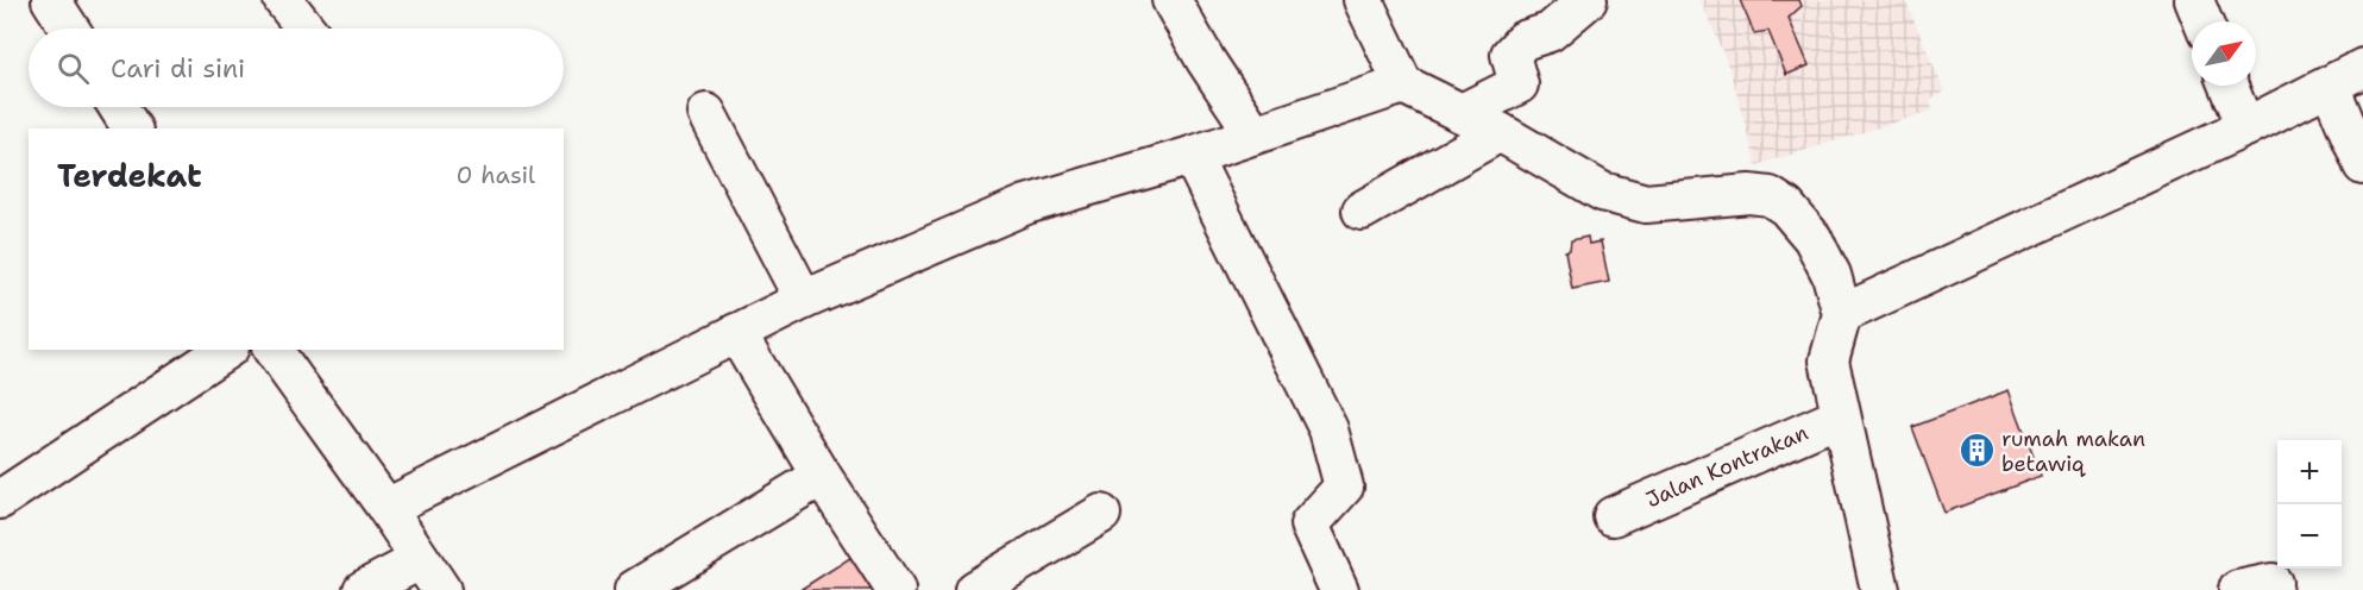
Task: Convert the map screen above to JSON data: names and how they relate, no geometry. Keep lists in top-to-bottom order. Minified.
{"streets":{"street":["Jalan Kontrakan"]},"places":{"building":["rumah makan betawiq"]},"north":"top right","page":{"search":"Cari di sini","heading":["Terdekat","0 hasil"],"map_buttons":["+","−"]}}
